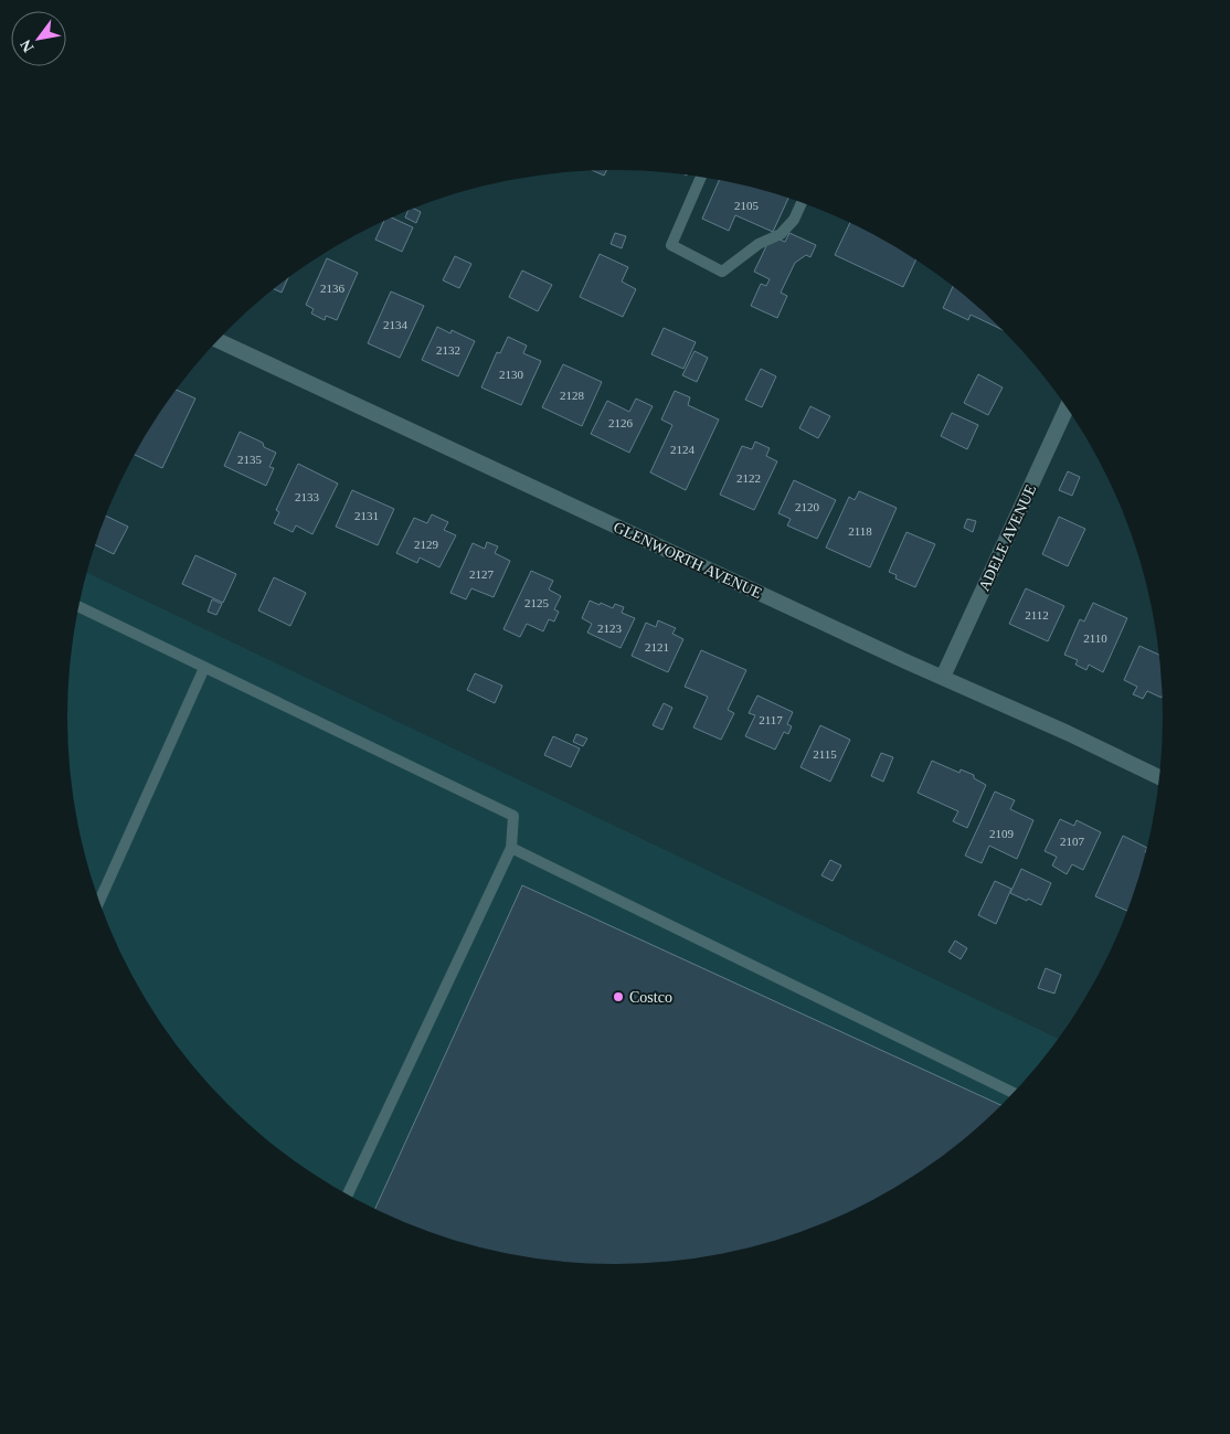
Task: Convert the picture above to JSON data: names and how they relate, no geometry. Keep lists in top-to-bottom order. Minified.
{"streets":{"street":["ADELE AVENUE","GLENWORTH AVENUE"]},"crossings":[["ADELE AVENUE","GLENWORTH AVENUE"]],"places":["Costco"],"house_numbers":["2105","2136","2134","2132","2130","2128","2126","2124","2135","2122","2133","2120","2131","2118","2129","2127","2125","2112","2123","2110","2121","2117","2115","2109","2107"],"north":"bottom left"}
